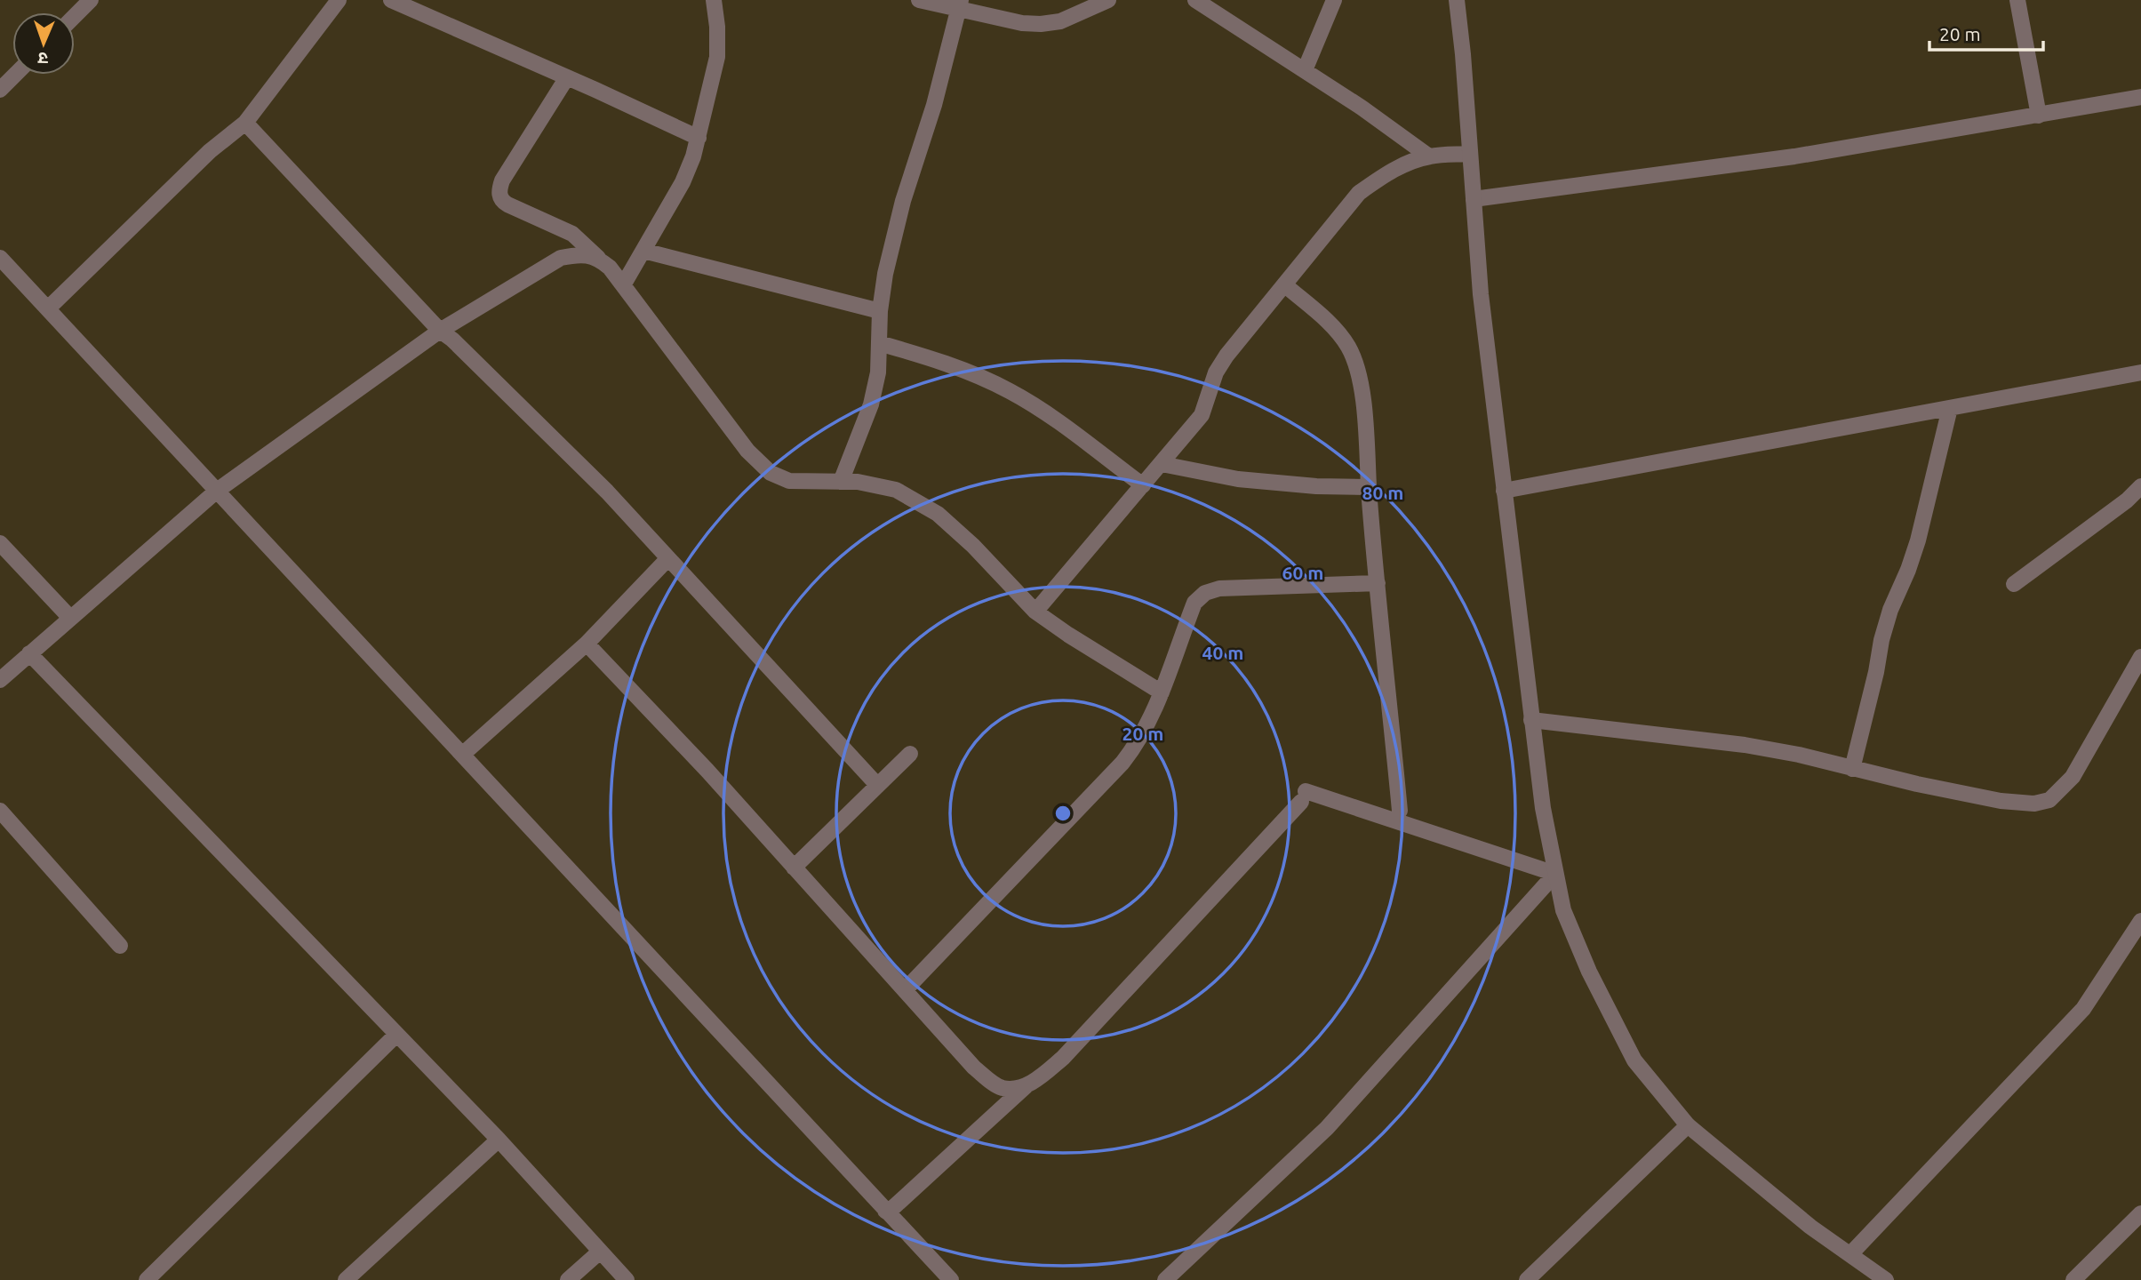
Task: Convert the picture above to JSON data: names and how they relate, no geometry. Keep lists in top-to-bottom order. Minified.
{"scale_bar":"20 m","north":"bottom","rings":["80 m","60 m","40 m","20 m"]}
